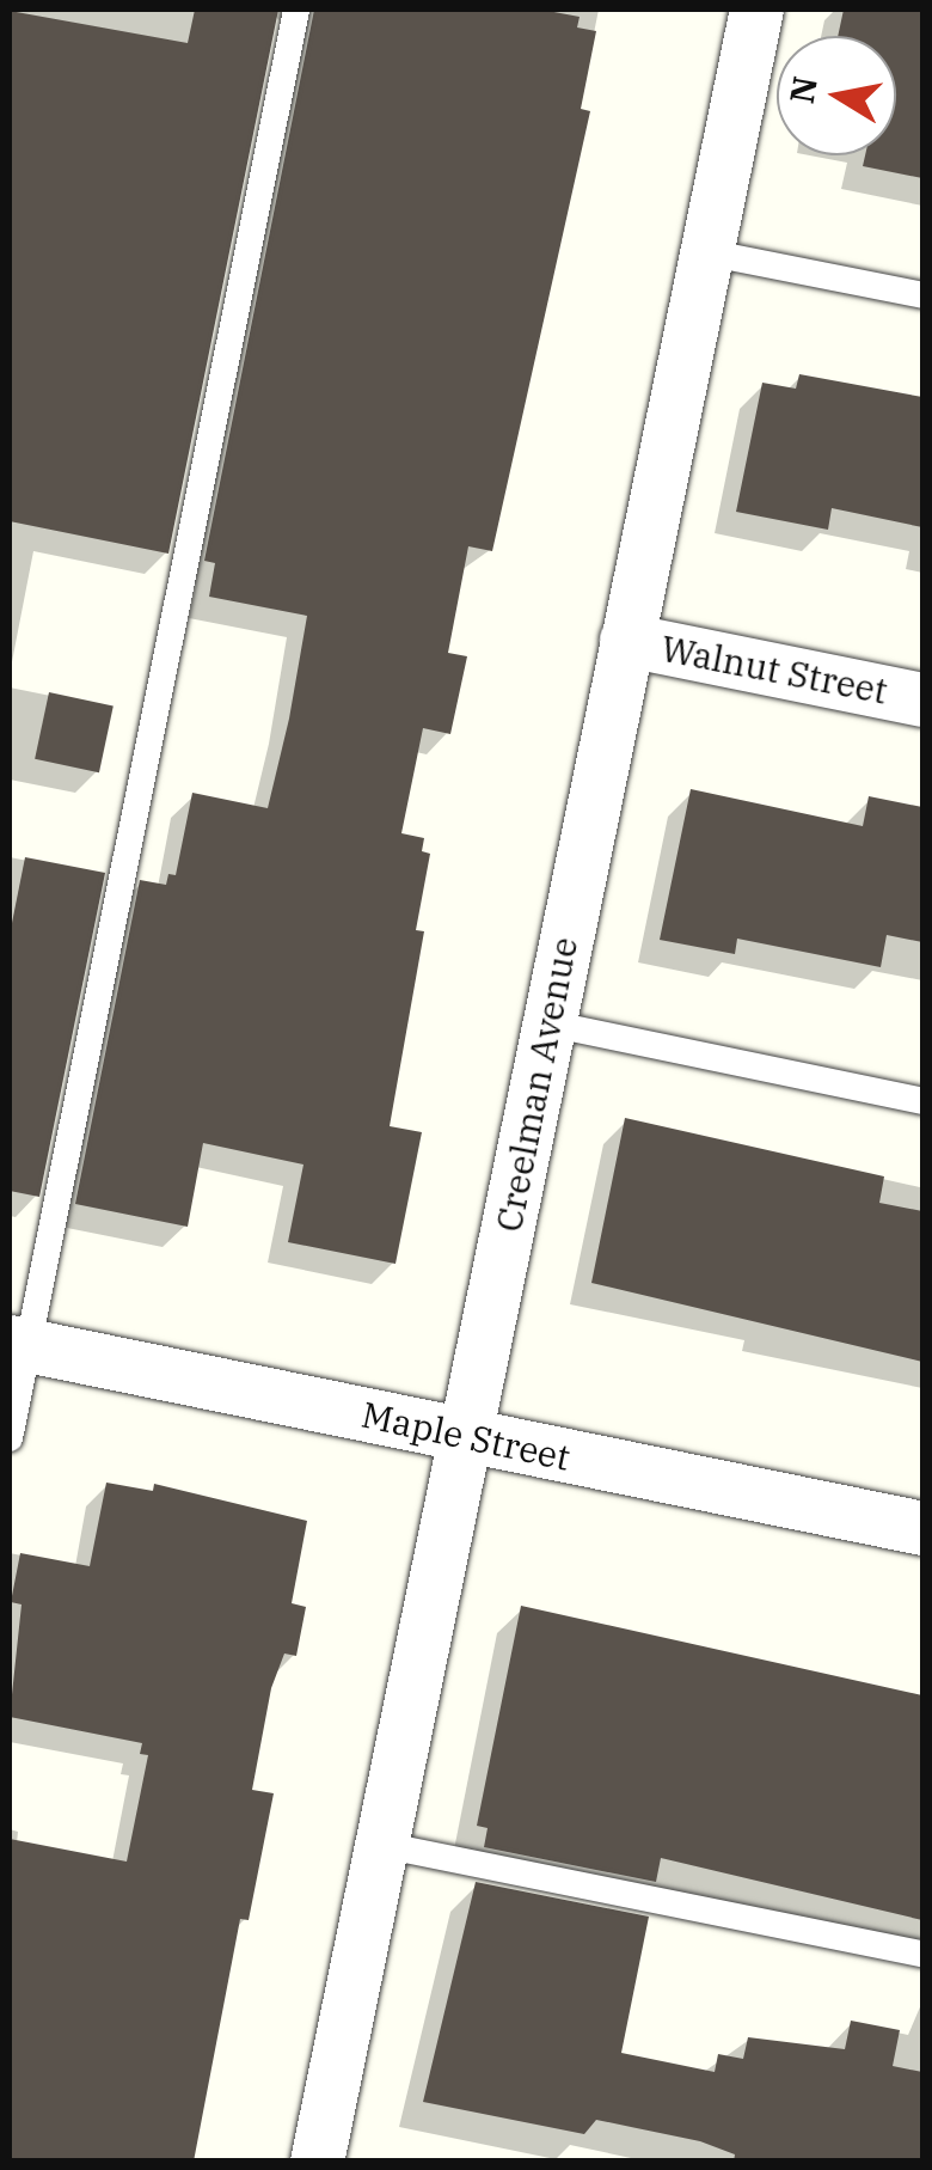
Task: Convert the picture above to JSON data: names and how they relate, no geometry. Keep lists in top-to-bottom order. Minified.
{"streets":{"street":["Walnut Street","Creelman Avenue","Maple Street"]},"crossings":[["Walnut Street","Creelman Avenue"],["Creelman Avenue","Maple Street"]],"north":"left"}
